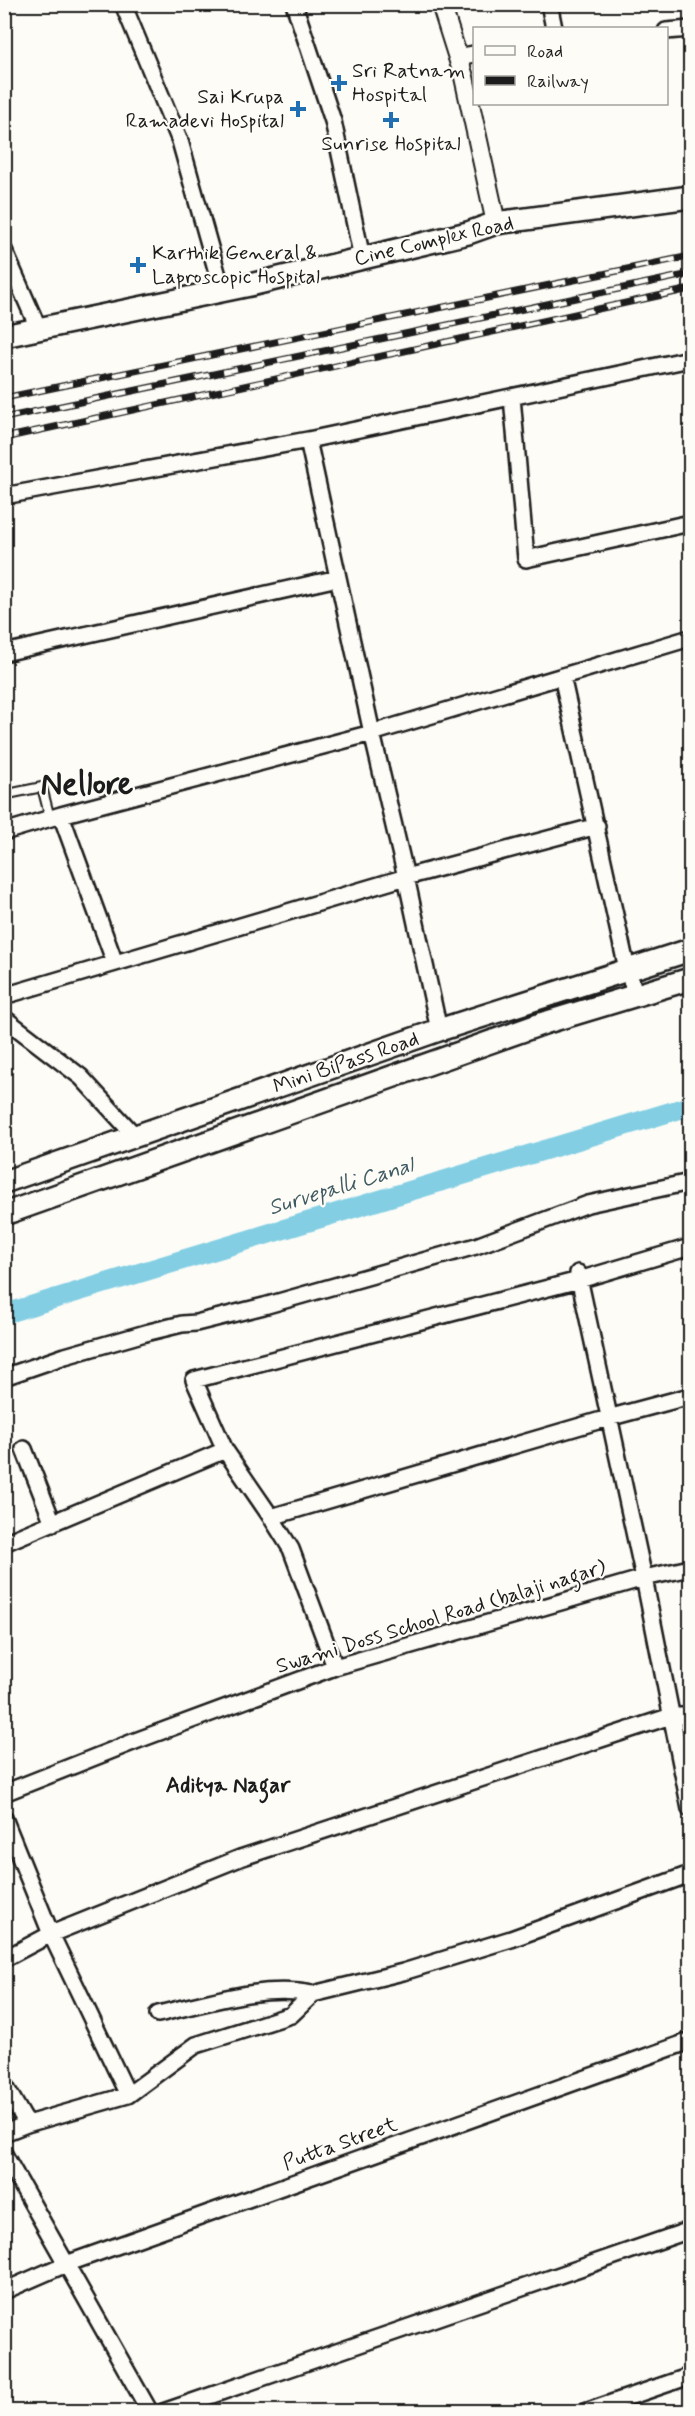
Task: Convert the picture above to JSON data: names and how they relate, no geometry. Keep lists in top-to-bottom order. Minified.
{"streets":{"main road":["Cine Complex Road","Mini BiPass Road"],"street":["Swami Doss School Road (balaji nagar)","Putta Street"]},"districts":["Nellore","Aditya Nagar"],"water":["Survepalli Canal"],"places":{"health":["Sri Ratnam Hospital","Sai Krupa Ramadevi Hospital","Sunrise Hospital","Karthik General & Laproscopic Hospital"]},"legend":["Road","Railway"]}
